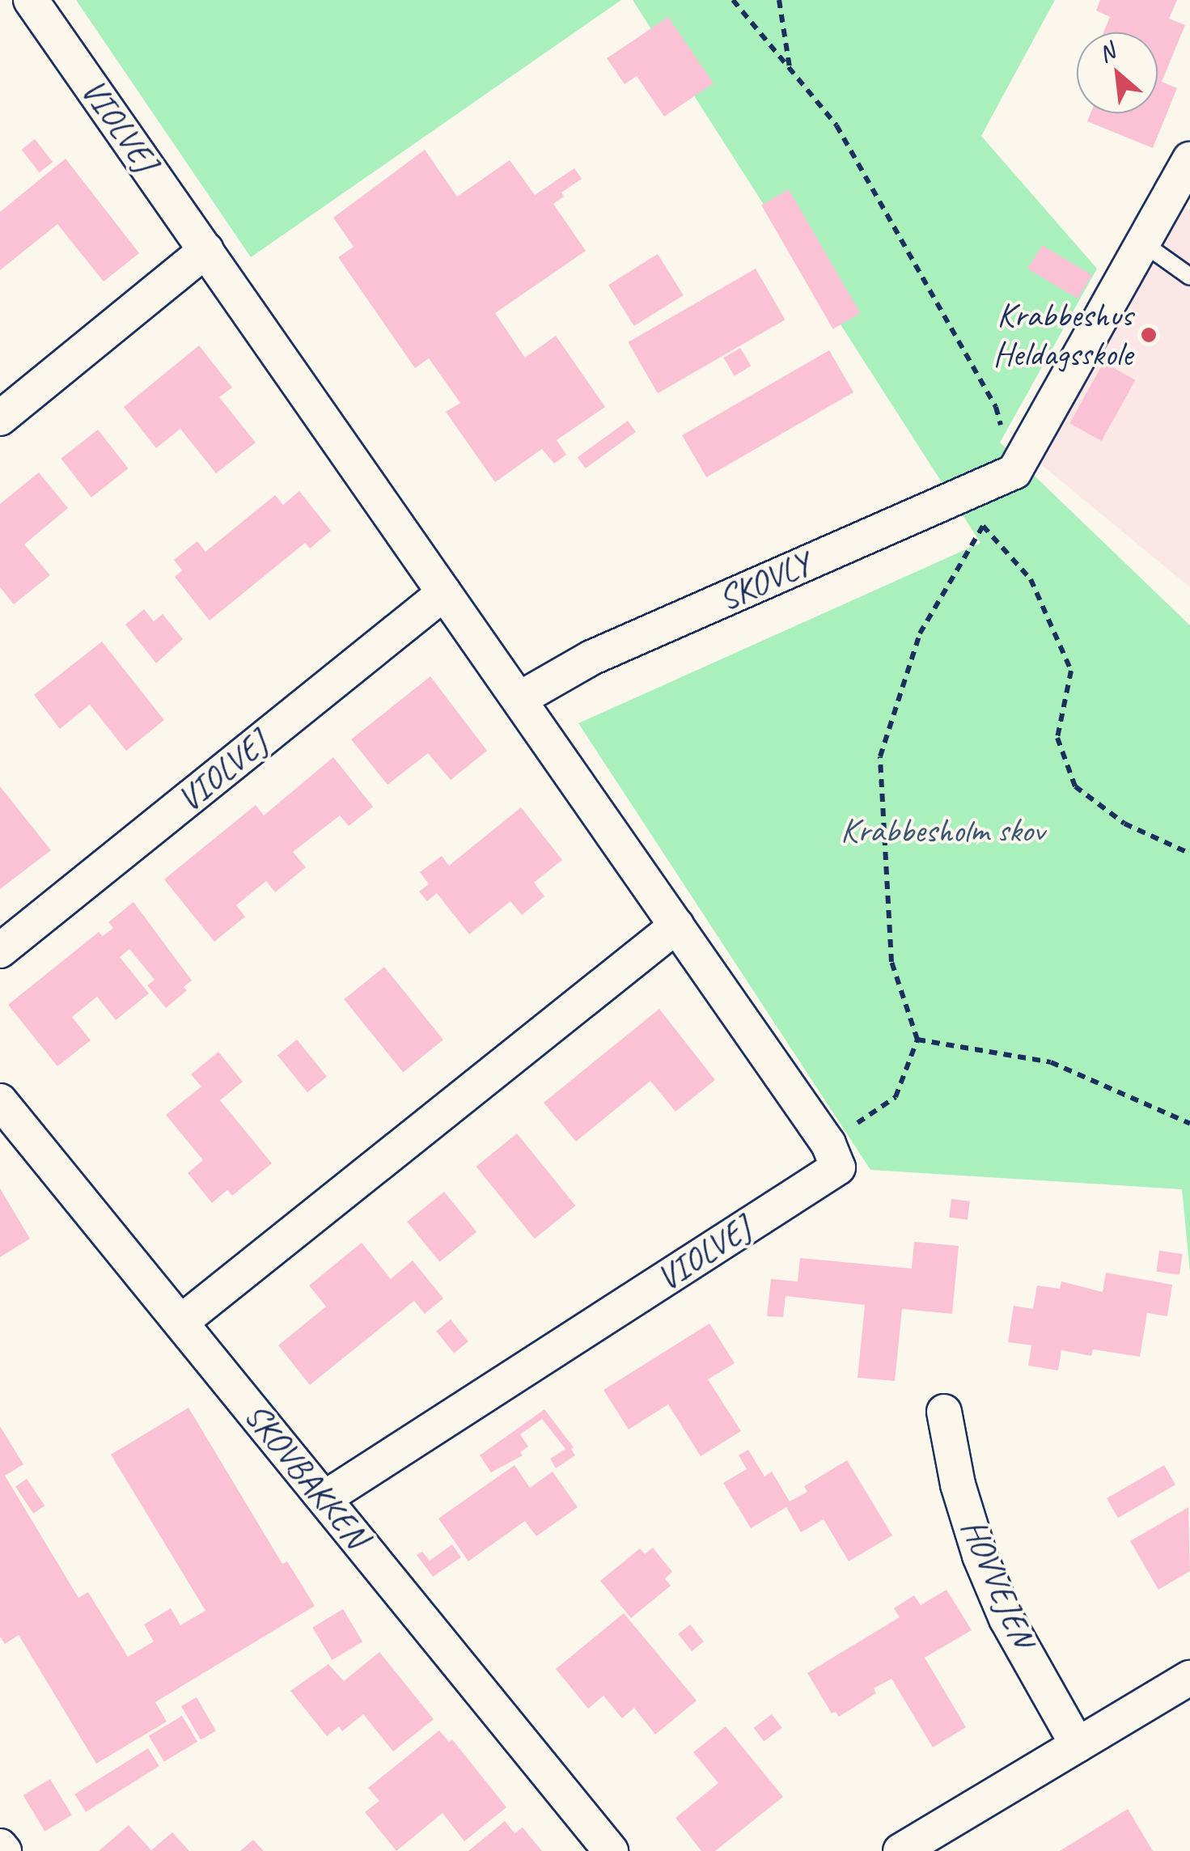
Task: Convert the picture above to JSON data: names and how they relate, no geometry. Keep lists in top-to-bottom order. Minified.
{"streets":{"street":["VIOLVEJ","SKOVLY","SKOVBAKKEN","HOVVEJEN"]},"crossings":[["VIOLVEJ","SKOVLY"],["VIOLVEJ","SKOVBAKKEN"]],"parks":["Krabbesholm skov"],"places":["Krabbeshus Heldagsskole"],"north":"top left"}
